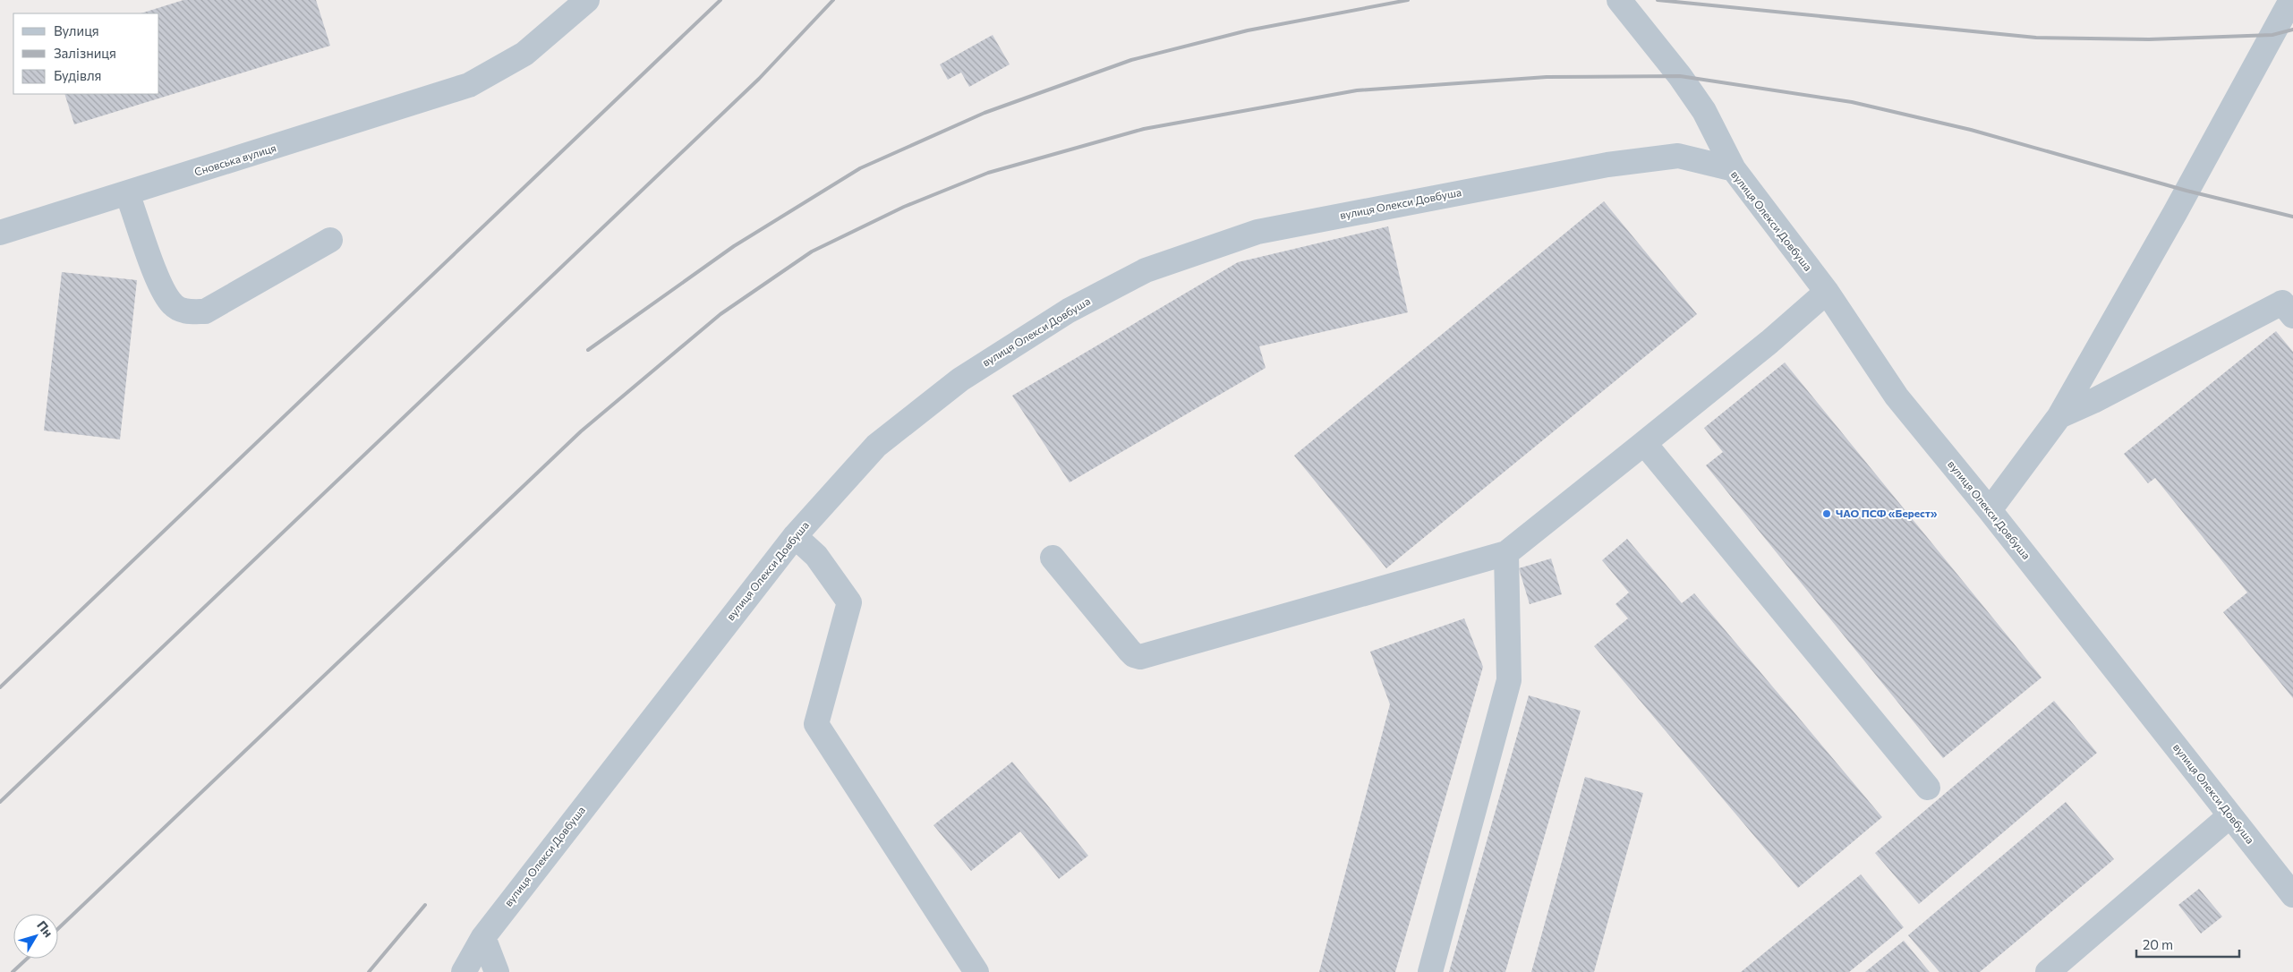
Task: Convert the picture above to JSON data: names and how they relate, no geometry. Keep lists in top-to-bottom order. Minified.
{"streets":{"street":["Сновська вулиця","вулиця Олекси Довбуша"]},"places":["ЧАО ПСФ «Берест»"],"legend":["Вулиця","Залізниця","Будівля"],"scale_bar":"20 m","north":"top right"}
